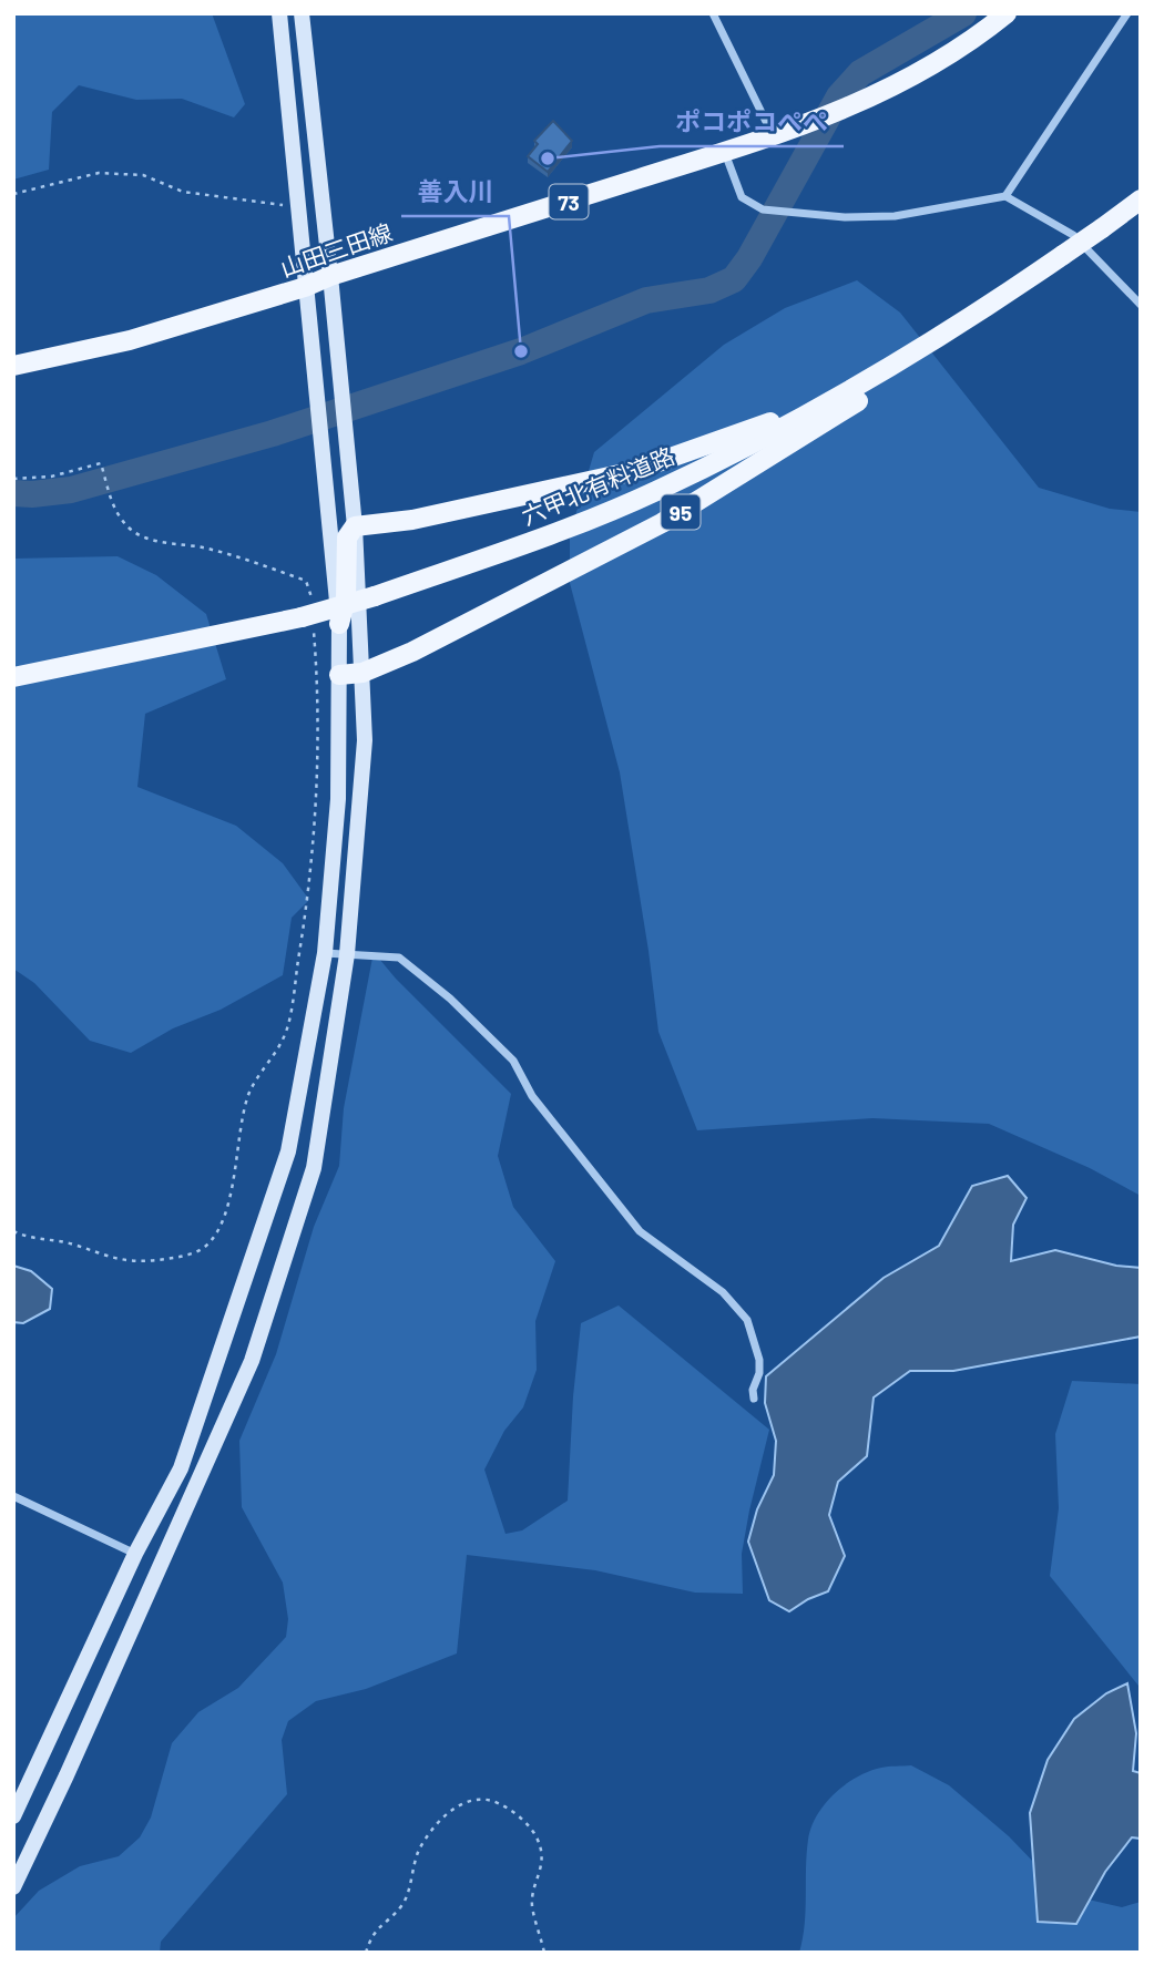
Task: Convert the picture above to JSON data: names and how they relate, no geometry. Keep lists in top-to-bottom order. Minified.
{"streets":{"main road":["73","山田三田線","六甲北有料道路","95"]},"crossings":[["六甲北有料道路","95"]],"places":["ポコポコぺぺ","善入川"]}
